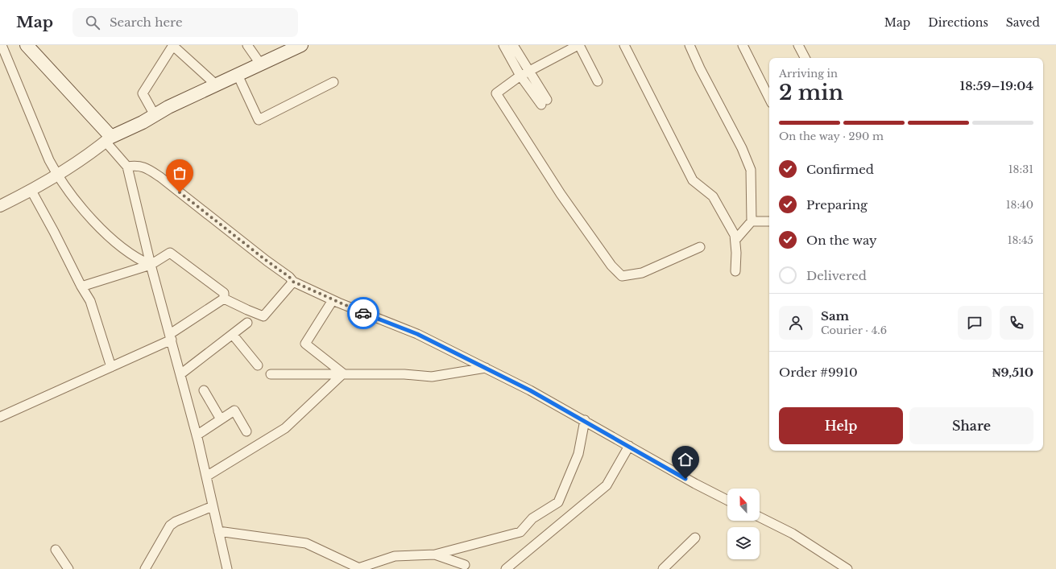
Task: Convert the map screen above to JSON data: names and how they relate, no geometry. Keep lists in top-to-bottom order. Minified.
{"north":"top","page":{"header":"Map","search":"Search here","nav":["Map","Directions","Saved"],"heading":["2 min","Arriving in","18:59–19:04"],"panel":["Sam","Courier · 4.6","Order #9910","₦9,510"],"bar":"On the way · 290 m","list":[["Confirmed","18:31"],["Preparing","18:40"],["On the way","18:45"],"Delivered"],"buttons":["Help","Share"]}}
